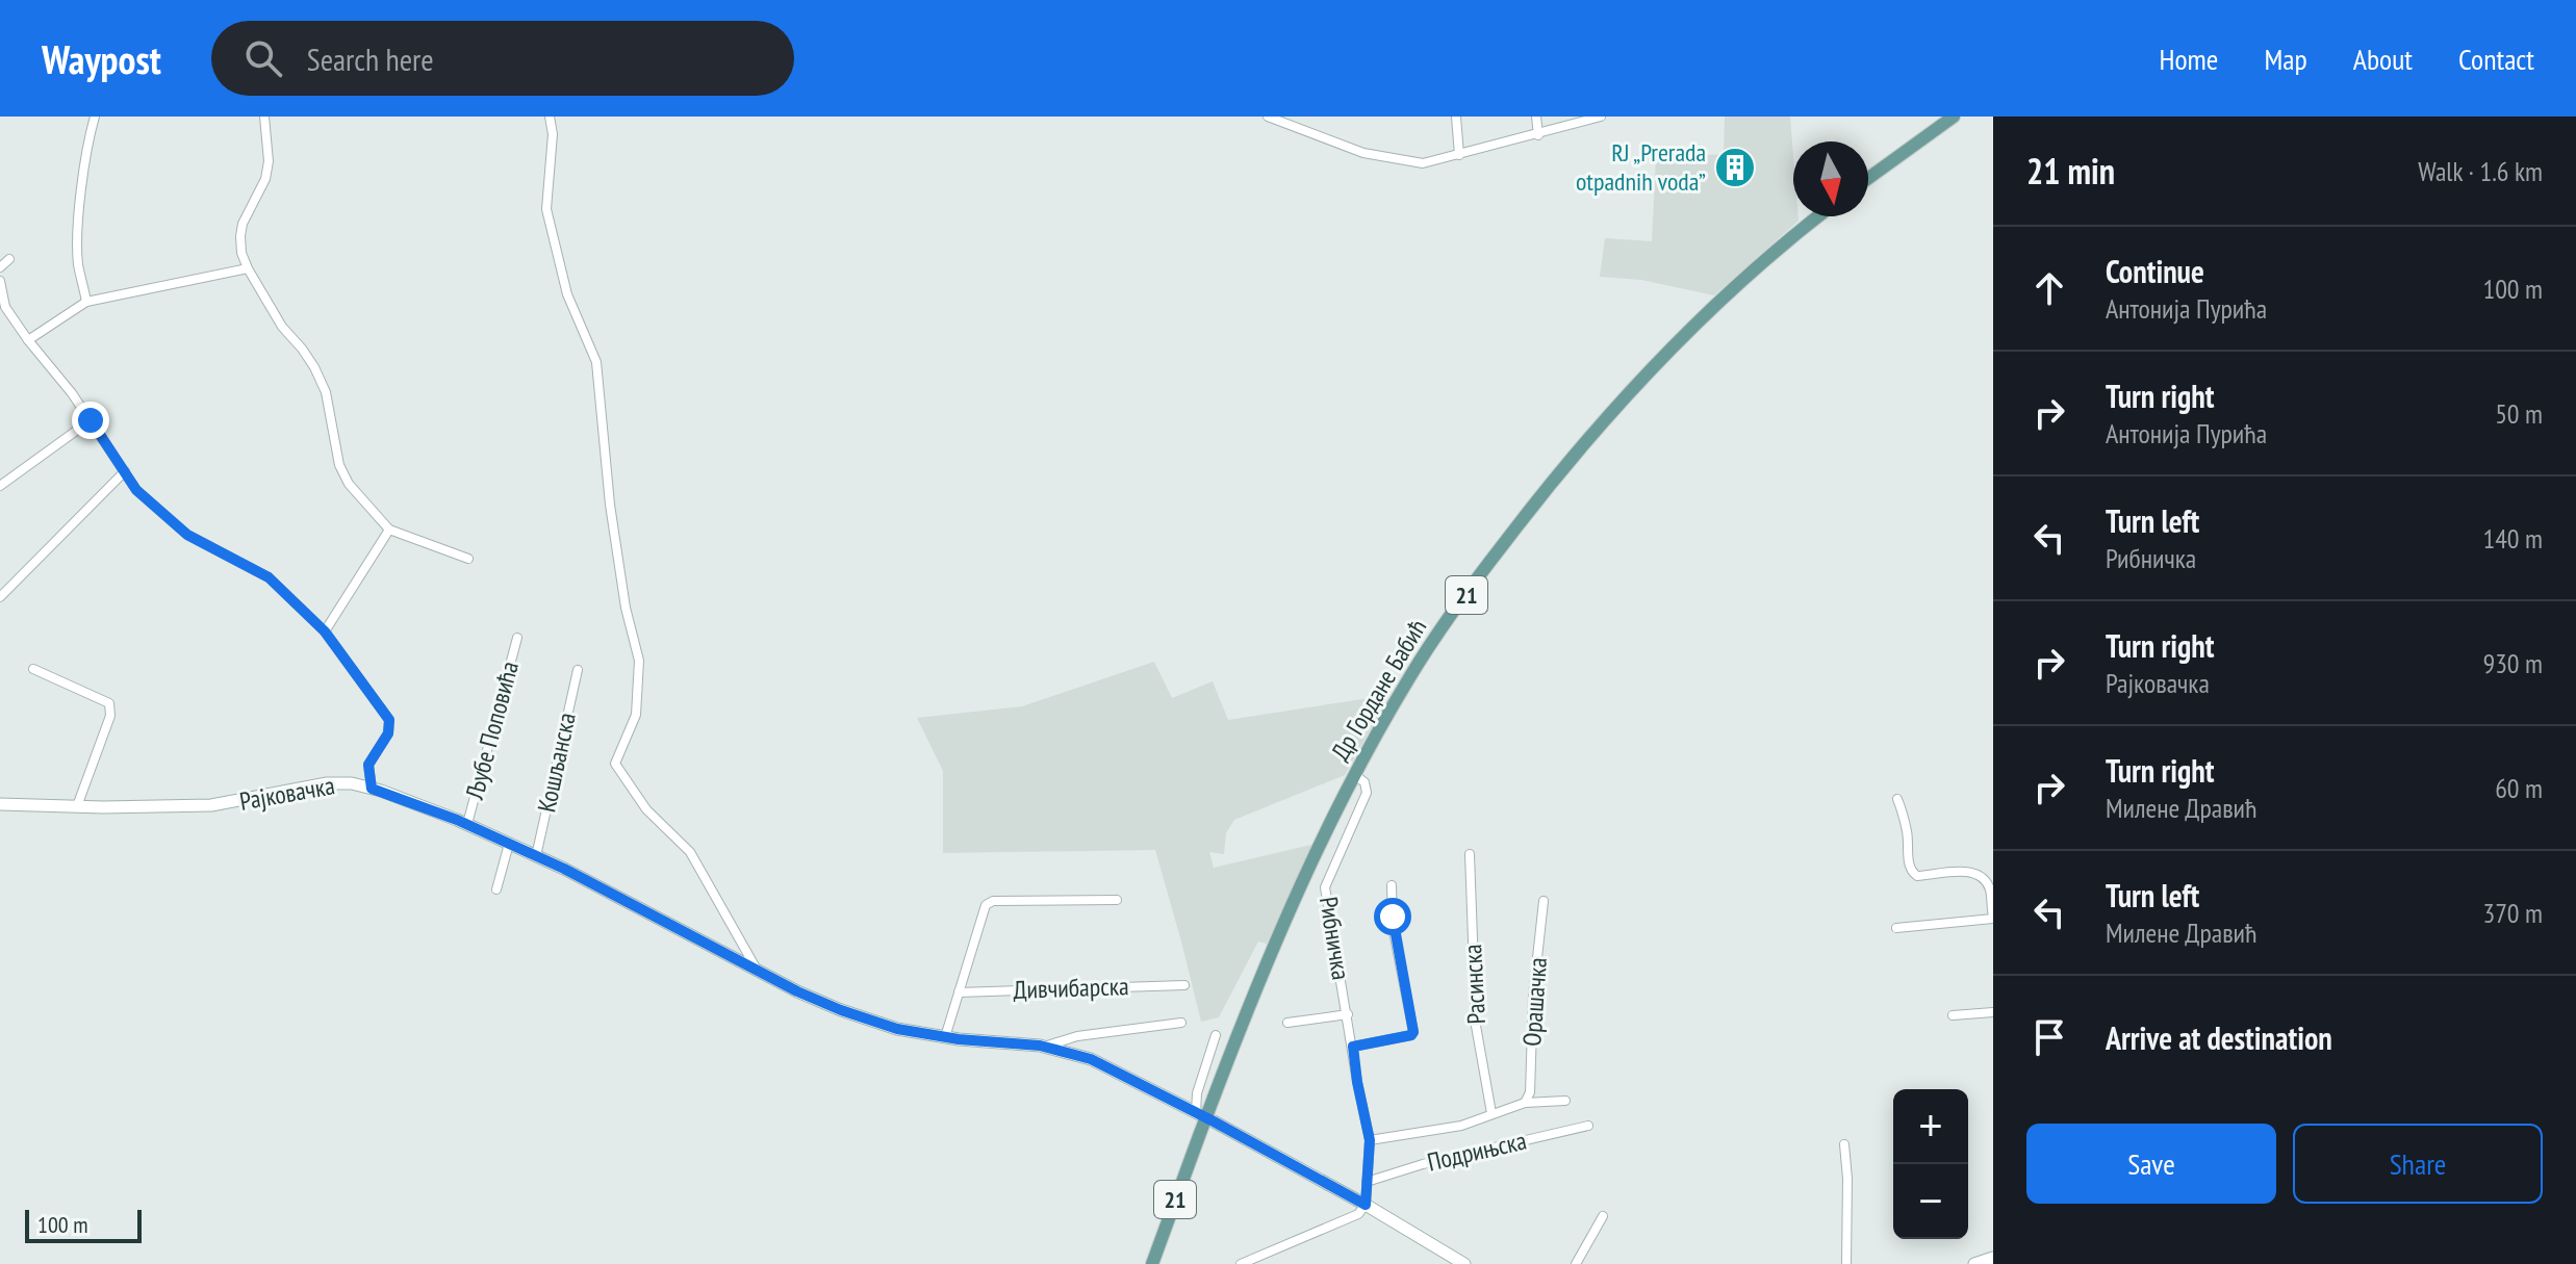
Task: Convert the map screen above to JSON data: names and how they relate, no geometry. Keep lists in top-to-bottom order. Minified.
{"streets":{"main road":["21","Др Гордане Бабић","Рајковачка"],"street":["Љубе Поповића","Кошљанска","Рибничка","Расинска","Дивчибарска","Орашачка","Подрињска"]},"crossings":[["Др Гордане Бабић","Рибничка"],["Љубе Поповића","Рајковачка"],["Кошљанска","Рајковачка"],["Рајковачка","Рибничка"],["Рибничка","Подрињска"],["Расинска","Подрињска"],["Орашачка","Подрињска"]],"places":{"building":["RJ „Prerada otpadnih voda”"]},"scale_bar":"100 m","north":"bottom","page":{"header":"Waypost","search":"Search here","nav":["Home","Map","About","Contact"],"heading":["21 min","Walk · 1.6 km"],"list":[["Continue","Антонија Пурића","100 m"],["Turn right","Антонија Пурића","50 m"],["Turn left","Рибничка","140 m"],["Turn right","Рајковачка","930 m"],["Turn right","Милене Дравић","60 m"],["Turn left","Милене Дравић","370 m"],"Arrive at destination"],"map_buttons":["+","−"],"buttons":["Save","Share"],"scale":"100 m"}}
